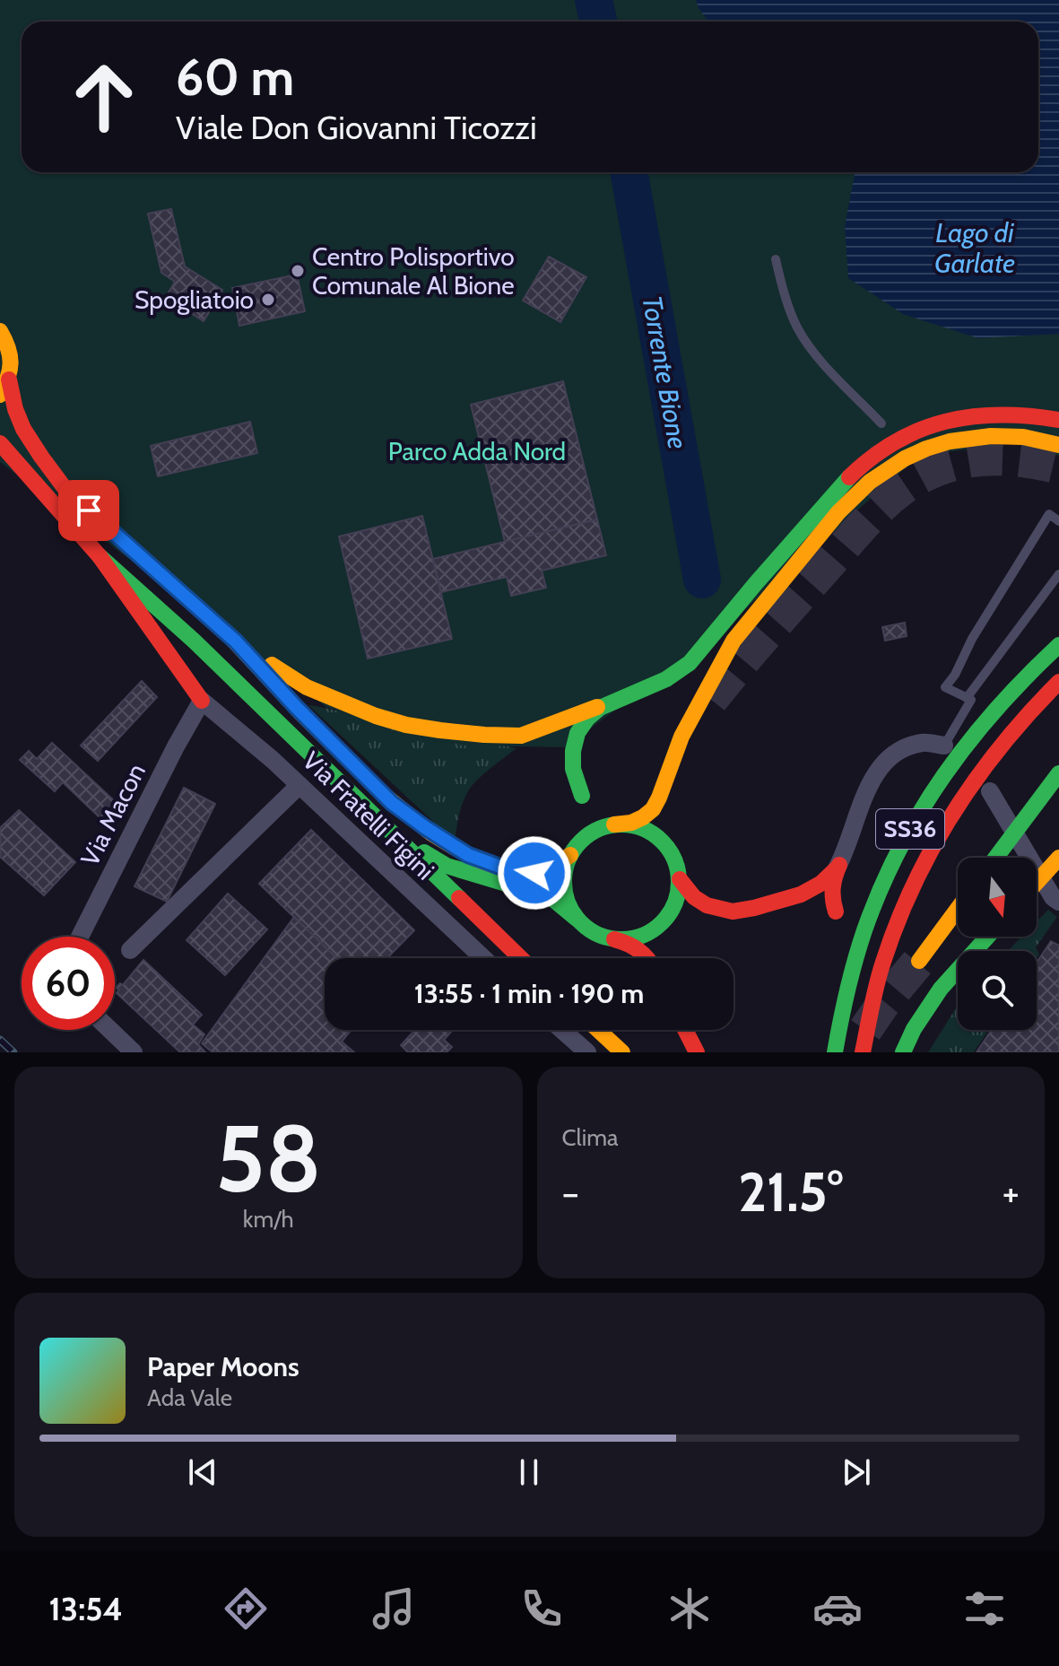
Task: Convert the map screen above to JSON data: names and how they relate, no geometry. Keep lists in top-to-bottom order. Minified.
{"streets":{"main road":["SS36"],"street":["Via Macon","Via Fratelli Figini"]},"crossings":[["Via Macon","Via Fratelli Figini"]],"water":["Lago di Garlate","Torrente Bione"],"parks":["Parco Adda Nord"],"places":["Centro Polisportivo Comunale Al Bione","Spogliatoio"],"north":"bottom","page":{"turn":["60 m","Viale Don Giovanni Ticozzi"],"limit":"60","trip":"13:55 · 1 min · 190 m","tile":[["58","km/h"],"Clima"],"heat":["−","21.5°","+"],"song":["Paper Moons","Ada Vale"],"tabs":"13:54"}}
